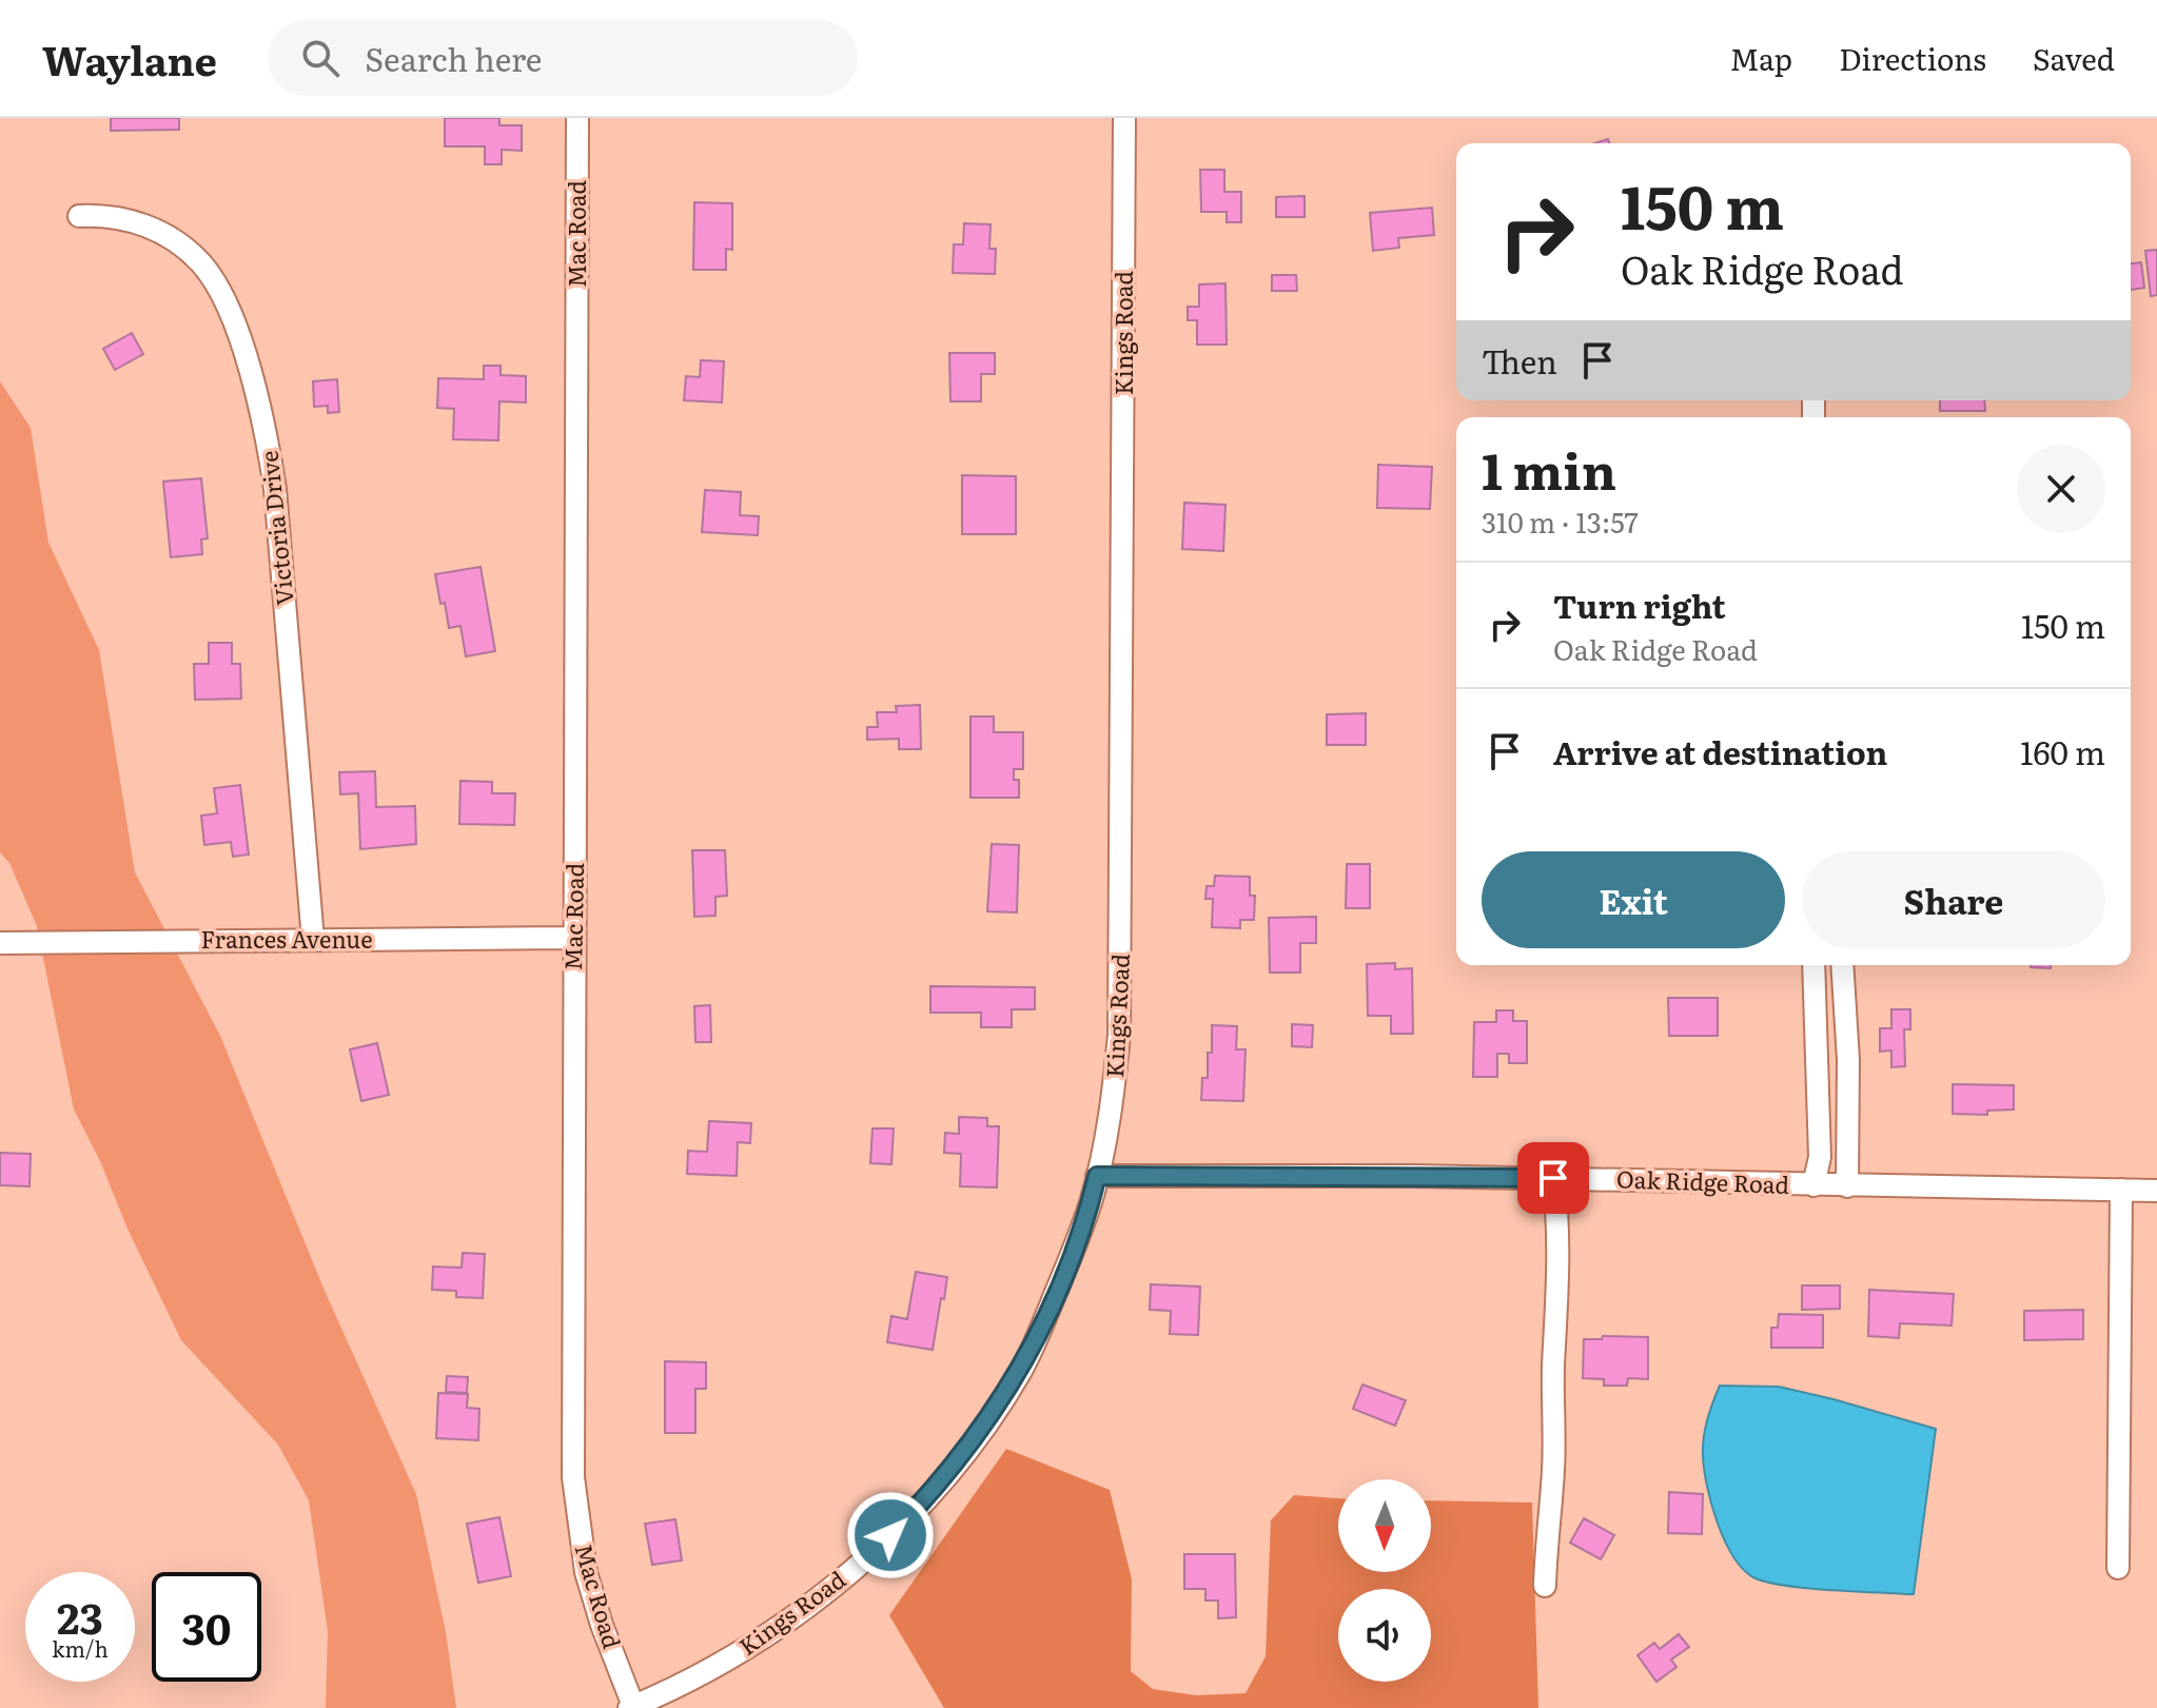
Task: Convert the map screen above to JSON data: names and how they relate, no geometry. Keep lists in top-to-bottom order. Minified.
{"streets":{"street":["Mac Road","Kings Road","Victoria Drive","Frances Avenue","Oak Ridge Road"]},"crossings":[["Mac Road","Kings Road"],["Mac Road","Frances Avenue"],["Kings Road","Oak Ridge Road"],["Victoria Drive","Frances Avenue"]],"north":"bottom","page":{"header":"Waylane","search":"Search here","nav":["Map","Directions","Saved"],"turn":["150 m","Oak Ridge Road"],"then":"Then","heading":["1 min","310 m · 13:57"],"list":[{"name":"Turn right","note":"Oak Ridge Road","value":"150 m"},{"name":"Arrive at destination","value":"160 m"}],"buttons":["Exit","Share"],"speed":"23 km/h","limit":"30"}}
